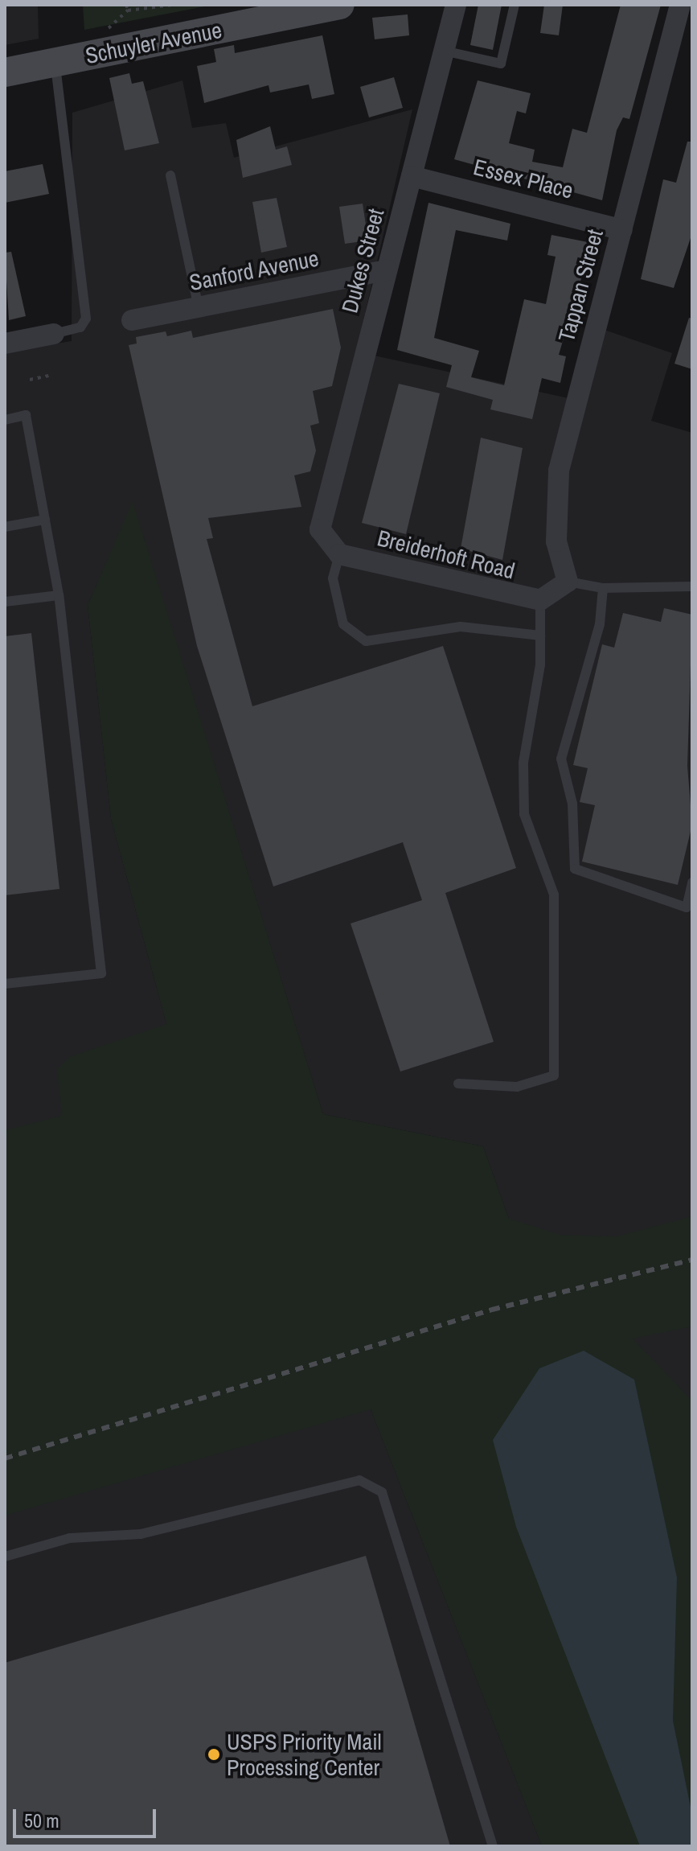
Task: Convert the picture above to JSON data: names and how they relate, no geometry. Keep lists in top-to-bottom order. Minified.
{"streets":{"main road":["Schuyler Avenue"],"street":["Essex Place","Dukes Street","Sanford Avenue","Tappan Street","Breiderhoft Road"]},"crossings":[["Essex Place","Dukes Street"],["Essex Place","Tappan Street"],["Dukes Street","Sanford Avenue"],["Dukes Street","Breiderhoft Road"],["Tappan Street","Breiderhoft Road"]],"places":["USPS Priority Mail Processing Center"],"scale_bar":"50 m"}
